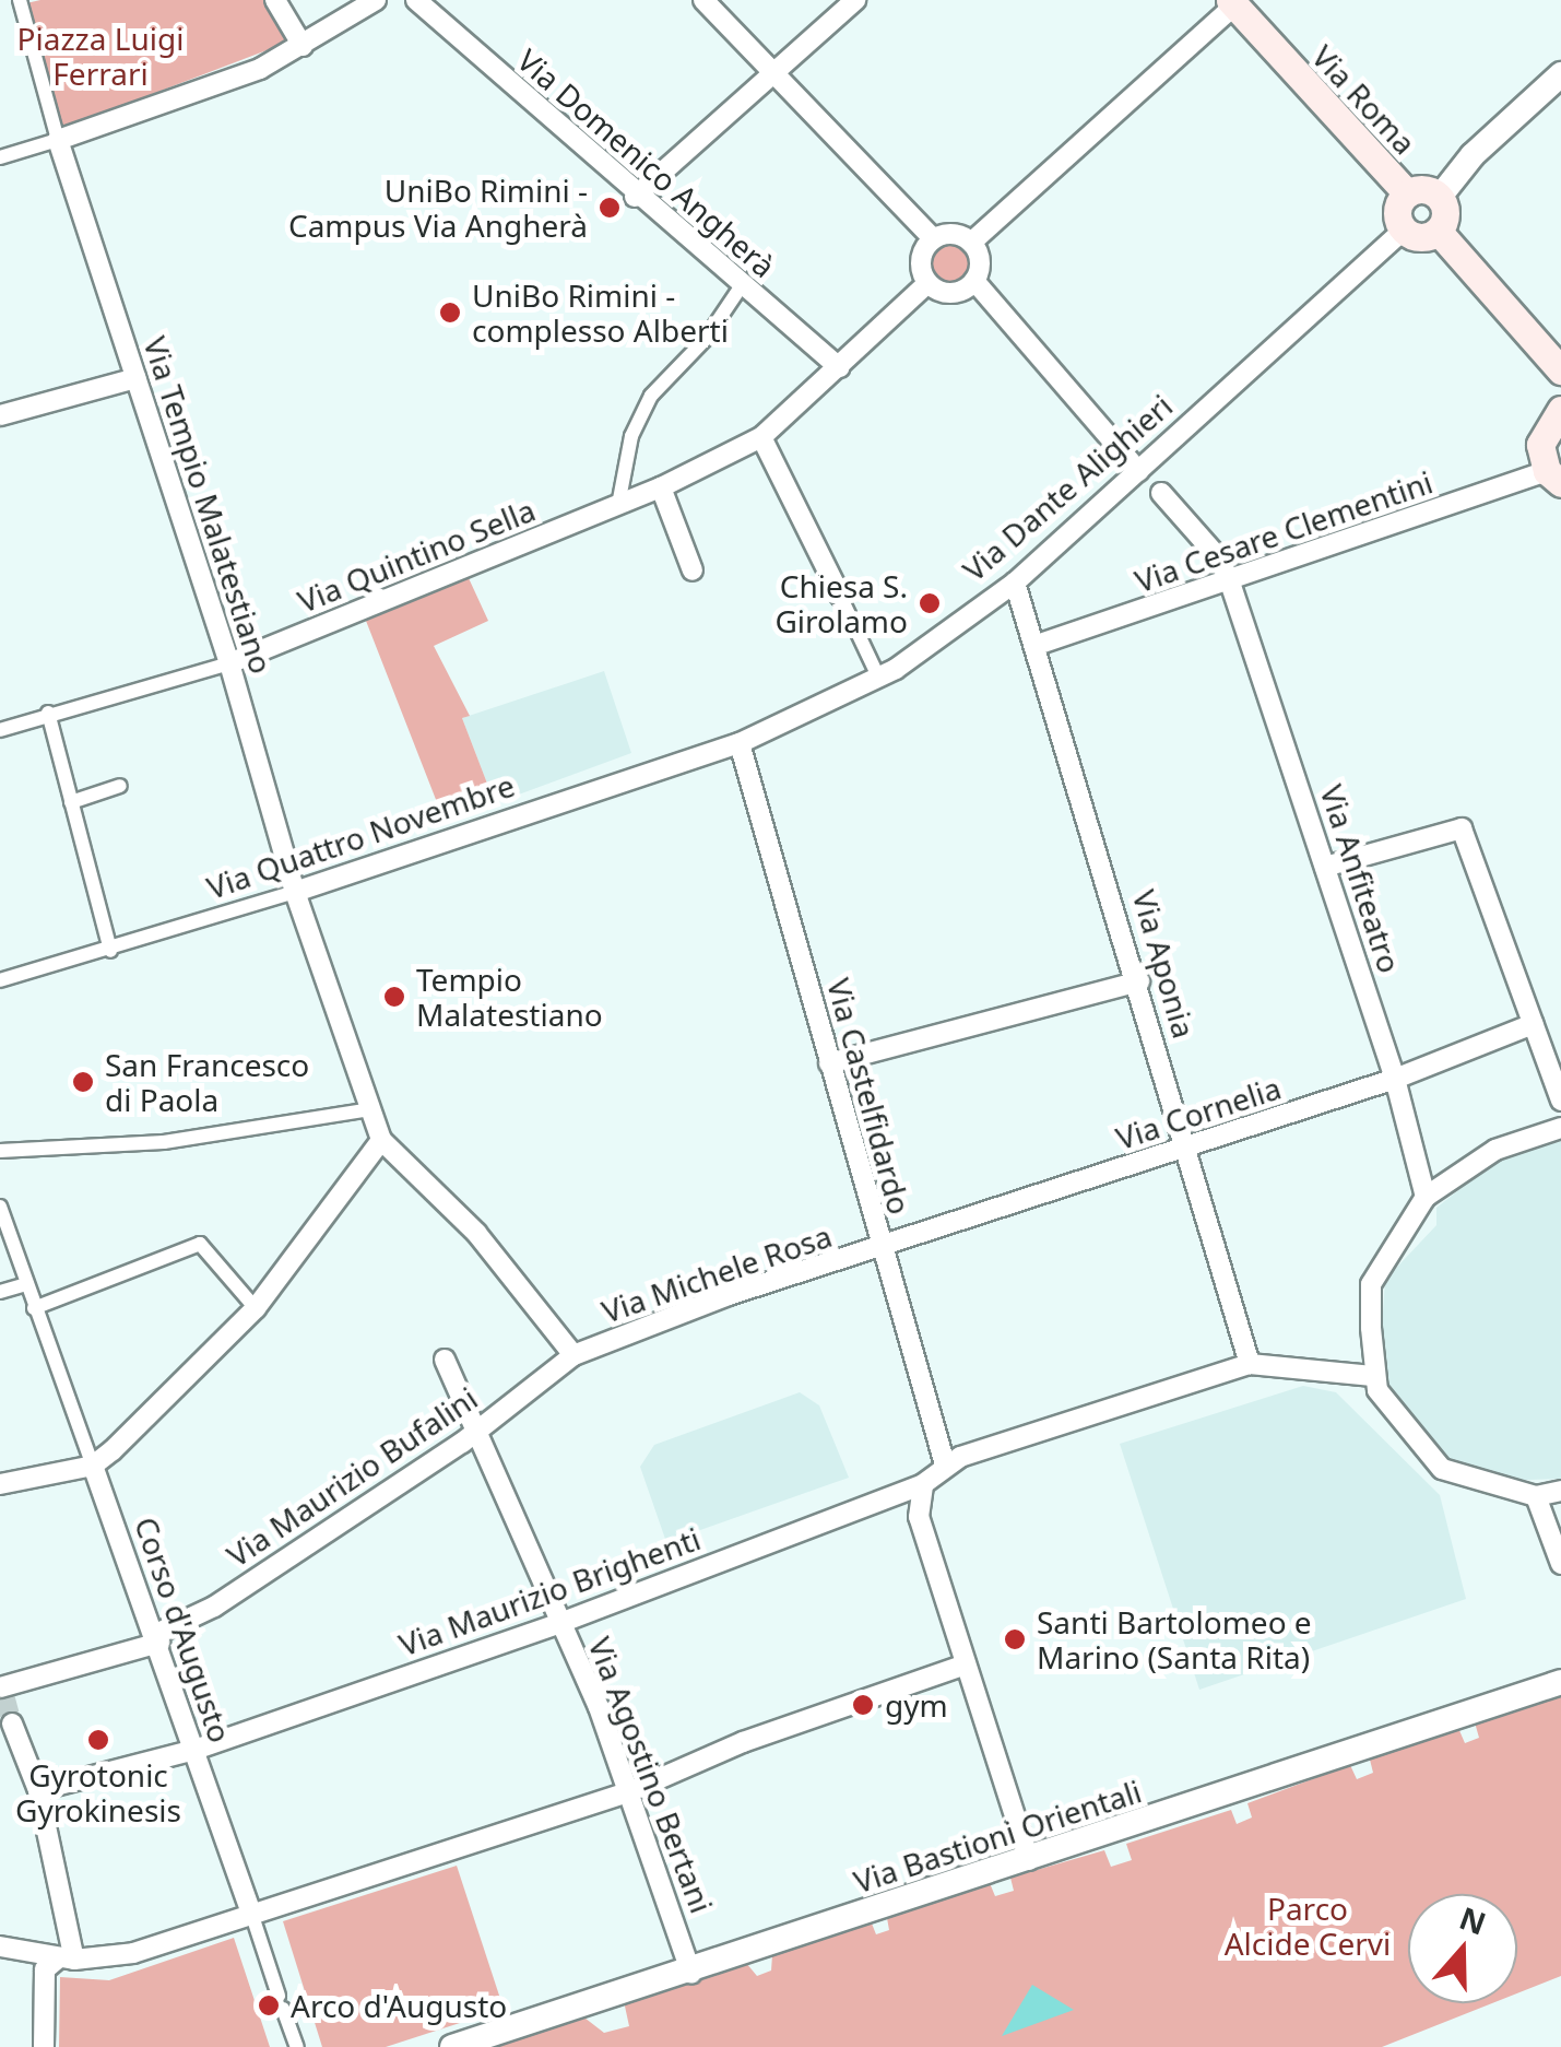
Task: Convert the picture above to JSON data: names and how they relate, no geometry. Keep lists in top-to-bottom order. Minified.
{"streets":{"main road":["Via Roma"],"street":["Via Domenico Angherà","Via Dante Alighieri","Via Tempio Malatestiano","Via Cesare Clementini","Via Quintino Sella","Via Quattro Novembre","Via Anfiteatro","Via Aponia","Via Castelfidardo","Via Cornelia","Via Michele Rosa","Via Maurizio Bufalini","Via Maurizio Brighenti","Corso d'Augusto","Via Agostino Bertani","Via Bastioni Orientali"]},"crossings":[["Via Roma","Via Dante Alighieri"],["Via Dante Alighieri","Via Quattro Novembre"],["Via Dante Alighieri","Via Aponia"],["Via Dante Alighieri","Via Castelfidardo"],["Via Tempio Malatestiano","Via Quintino Sella"],["Via Tempio Malatestiano","Via Quattro Novembre"],["Via Cesare Clementini","Via Anfiteatro"],["Via Cesare Clementini","Via Aponia"],["Via Quattro Novembre","Via Castelfidardo"],["Via Anfiteatro","Via Cornelia"],["Via Aponia","Via Cornelia"],["Via Aponia","Via Maurizio Brighenti"],["Via Castelfidardo","Via Cornelia"],["Via Castelfidardo","Via Michele Rosa"],["Via Castelfidardo","Via Maurizio Brighenti"],["Via Castelfidardo","Via Bastioni Orientali"],["Via Cornelia","Via Michele Rosa"],["Via Michele Rosa","Via Maurizio Bufalini"],["Via Maurizio Bufalini","Corso d'Augusto"],["Via Maurizio Bufalini","Via Agostino Bertani"],["Via Maurizio Brighenti","Corso d'Augusto"],["Via Maurizio Brighenti","Via Agostino Bertani"],["Via Agostino Bertani","Via Bastioni Orientali"]],"parks":["Piazza Luigi Ferrari","Parco Alcide Cervi"],"places":["UniBo Rimini - Campus Via Angherà","UniBo Rimini - complesso Alberti","Chiesa S. Girolamo","Tempio Malatestiano","San Francesco di Paola","Santi Bartolomeo e Marino (Santa Rita)","gym","Gyrotonic Gyrokinesis","Arco d'Augusto"],"north":"top"}
